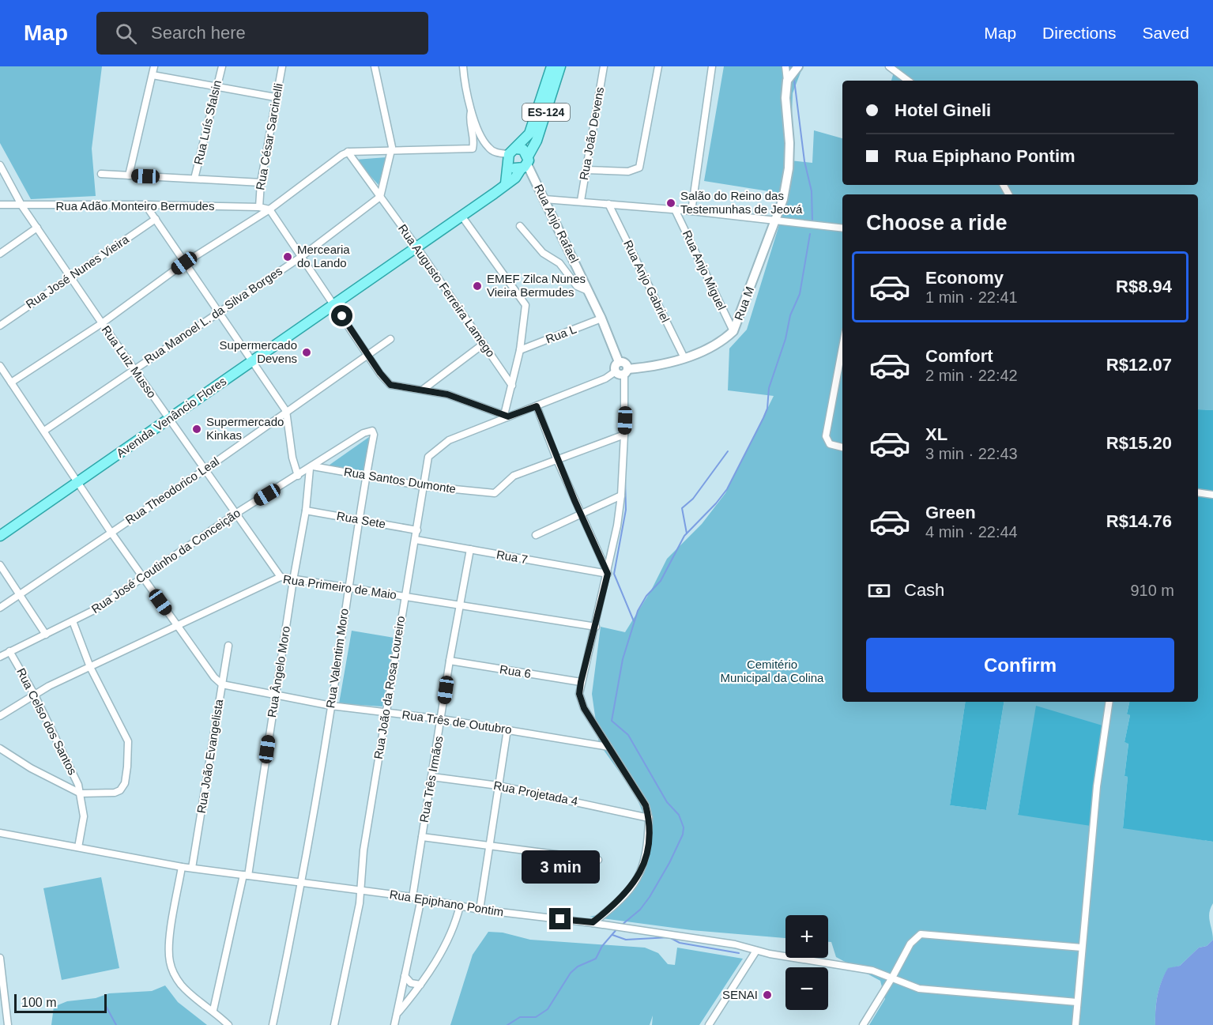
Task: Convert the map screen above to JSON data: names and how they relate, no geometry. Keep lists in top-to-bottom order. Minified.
{"streets":{"main road":["ES-124","Avenida Venâncio Flores"],"street":["Rua Luís Sfalsin","Rua João Devens","Rua César Sarcinelli","Rua Adão Monteiro Bermudes","Rua Anjo Rafael","Rua Anjo Miguel","Rua José Nunes Vieira","Rua Anjo Gabriel","Rua Augusto Ferreira Lamego","Rua M","Rua Manoel L. da Silva Borges","Rua L","Rua Luiz Musso","Rua Santos Dumonte","Rua Theodorico Leal","Rua Sete","Rua 7","Rua José Coutinho da Conceição","Rua Primeiro de Maio","Rua Valentim Moro","Rua Ângelo Moro","Rua 6","Rua João da Rosa Loureiro","Rua Celso dos Santos","Rua Três de Outubro","Rua João Evangelista","Rua Três Irmãos","Rua Projetada 4","Rua Epiphano Pontim"]},"crossings":[["Rua César Sarcinelli","Rua Adão Monteiro Bermudes"],["Rua Adão Monteiro Bermudes","Rua Luiz Musso"],["Rua Anjo Rafael","Rua M"],["Rua Anjo Rafael","Rua L"],["Rua Anjo Rafael","Avenida Venâncio Flores"],["Rua Anjo Rafael","Rua João da Rosa Loureiro"],["Rua Anjo Miguel","Rua M"],["Rua José Nunes Vieira","Rua Luiz Musso"],["Rua Anjo Gabriel","Rua M"],["Rua Augusto Ferreira Lamego","Rua Manoel L. da Silva Borges"],["Rua Augusto Ferreira Lamego","Avenida Venâncio Flores"],["Rua M","Rua João da Rosa Loureiro"],["Rua Manoel L. da Silva Borges","Rua Luiz Musso"],["Rua Luiz Musso","Avenida Venâncio Flores"],["Rua Luiz Musso","Rua Theodorico Leal"],["Rua Luiz Musso","Rua José Coutinho da Conceição"],["Rua Luiz Musso","Rua Primeiro de Maio"],["Rua Santos Dumonte","Rua José Coutinho da Conceição"],["Rua Santos Dumonte","Rua Valentim Moro"],["Rua Santos Dumonte","Rua Ângelo Moro"],["Rua Santos Dumonte","Rua João da Rosa Loureiro"],["Rua Sete","Rua Valentim Moro"],["Rua Sete","Rua Ângelo Moro"],["Rua Sete","Rua João da Rosa Loureiro"],["Rua 7","Rua João da Rosa Loureiro"],["Rua 7","Rua Três Irmãos"],["Rua José Coutinho da Conceição","Rua Valentim Moro"],["Rua José Coutinho da Conceição","Rua Ângelo Moro"],["Rua José Coutinho da Conceição","Rua Celso dos Santos"],["Rua Primeiro de Maio","Rua Valentim Moro"],["Rua Primeiro de Maio","Rua Ângelo Moro"],["Rua Primeiro de Maio","Rua João da Rosa Loureiro"],["Rua Primeiro de Maio","Rua Celso dos Santos"],["Rua Primeiro de Maio","Rua Três Irmãos"],["Rua Valentim Moro","Rua Três de Outubro"],["Rua Valentim Moro","Rua Epiphano Pontim"],["Rua Ângelo Moro","Rua Três de Outubro"],["Rua Ângelo Moro","Rua Epiphano Pontim"],["Rua 6","Rua Três Irmãos"],["Rua João da Rosa Loureiro","Rua Três de Outubro"],["Rua João da Rosa Loureiro","Rua Epiphano Pontim"],["Rua Celso dos Santos","Rua Epiphano Pontim"],["Rua Três de Outubro","Rua João Evangelista"],["Rua Três de Outubro","Rua Três Irmãos"],["Rua João Evangelista","Rua Epiphano Pontim"],["Rua Três Irmãos","Rua Projetada 4"],["Rua Três Irmãos","Rua Epiphano Pontim"]],"parks":["Cemitério Municipal da Colina"],"places":["Salão do Reino das Testemunhas de Jeová","Mercearia do Lando","EMEF Zilca Nunes Vieira Bermudes","Supermercado Devens","Supermercado Kinkas","SENAI"],"scale_bar":"100 m","page":{"header":"Map","search":"Search here","nav":["Map","Directions","Saved"],"banner":["Hotel Gineli","Rua Epiphano Pontim"],"heading":"Choose a ride","list":[{"name":"Economy","note":"1 min · 22:41","value":"R$8.94"},{"name":"Comfort","note":"2 min · 22:42","value":"R$12.07"},{"name":"XL","note":"3 min · 22:43","value":"R$15.20"},{"name":"Green","note":"4 min · 22:44","value":"R$14.76"}],"pay":["Cash","910 m"],"buttons":"Confirm","bubble":"3 min","map_buttons":["+","−"],"scale":"100 m"}}
